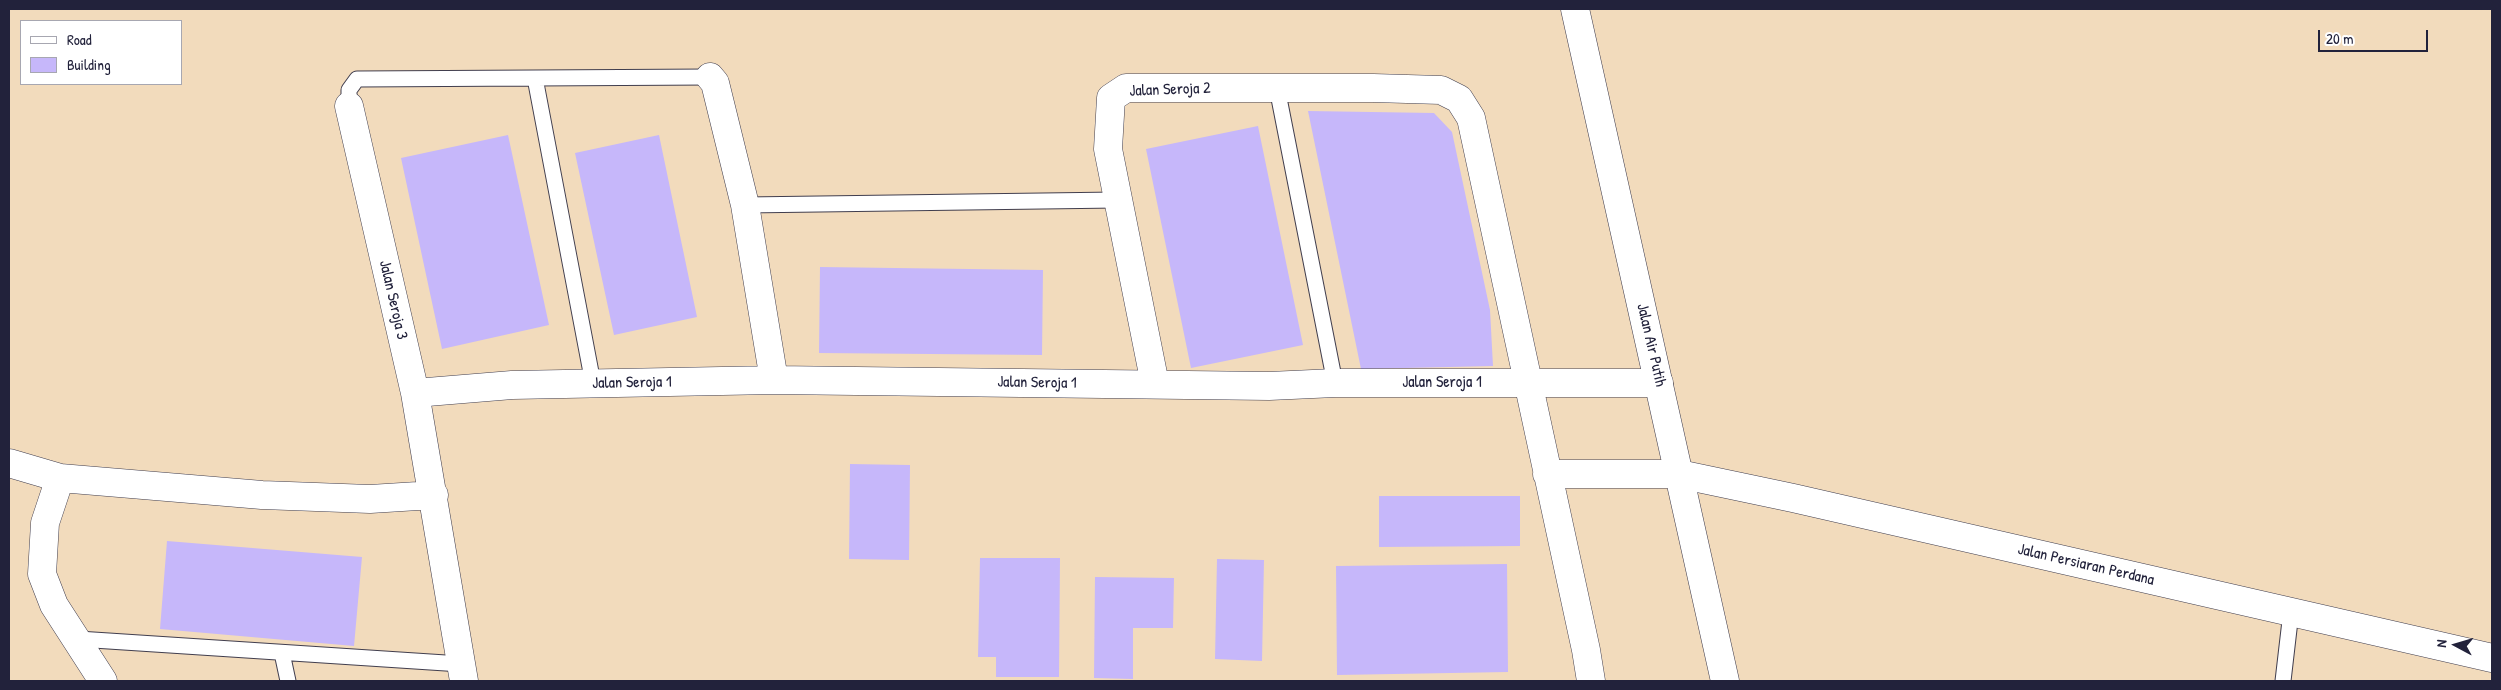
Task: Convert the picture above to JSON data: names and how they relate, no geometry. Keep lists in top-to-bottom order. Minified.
{"streets":{"street":["Jalan Seroja 2","Jalan Seroja 3","Jalan Air Putih","Jalan Seroja 1","Jalan Persiaran Perdana"]},"crossings":[["Jalan Seroja 2","Jalan Seroja 1"],["Jalan Seroja 3","Jalan Seroja 1"],["Jalan Air Putih","Jalan Seroja 1"],["Jalan Air Putih","Jalan Persiaran Perdana"]],"legend":["Road","Building"],"scale_bar":"20 m","north":"left"}
